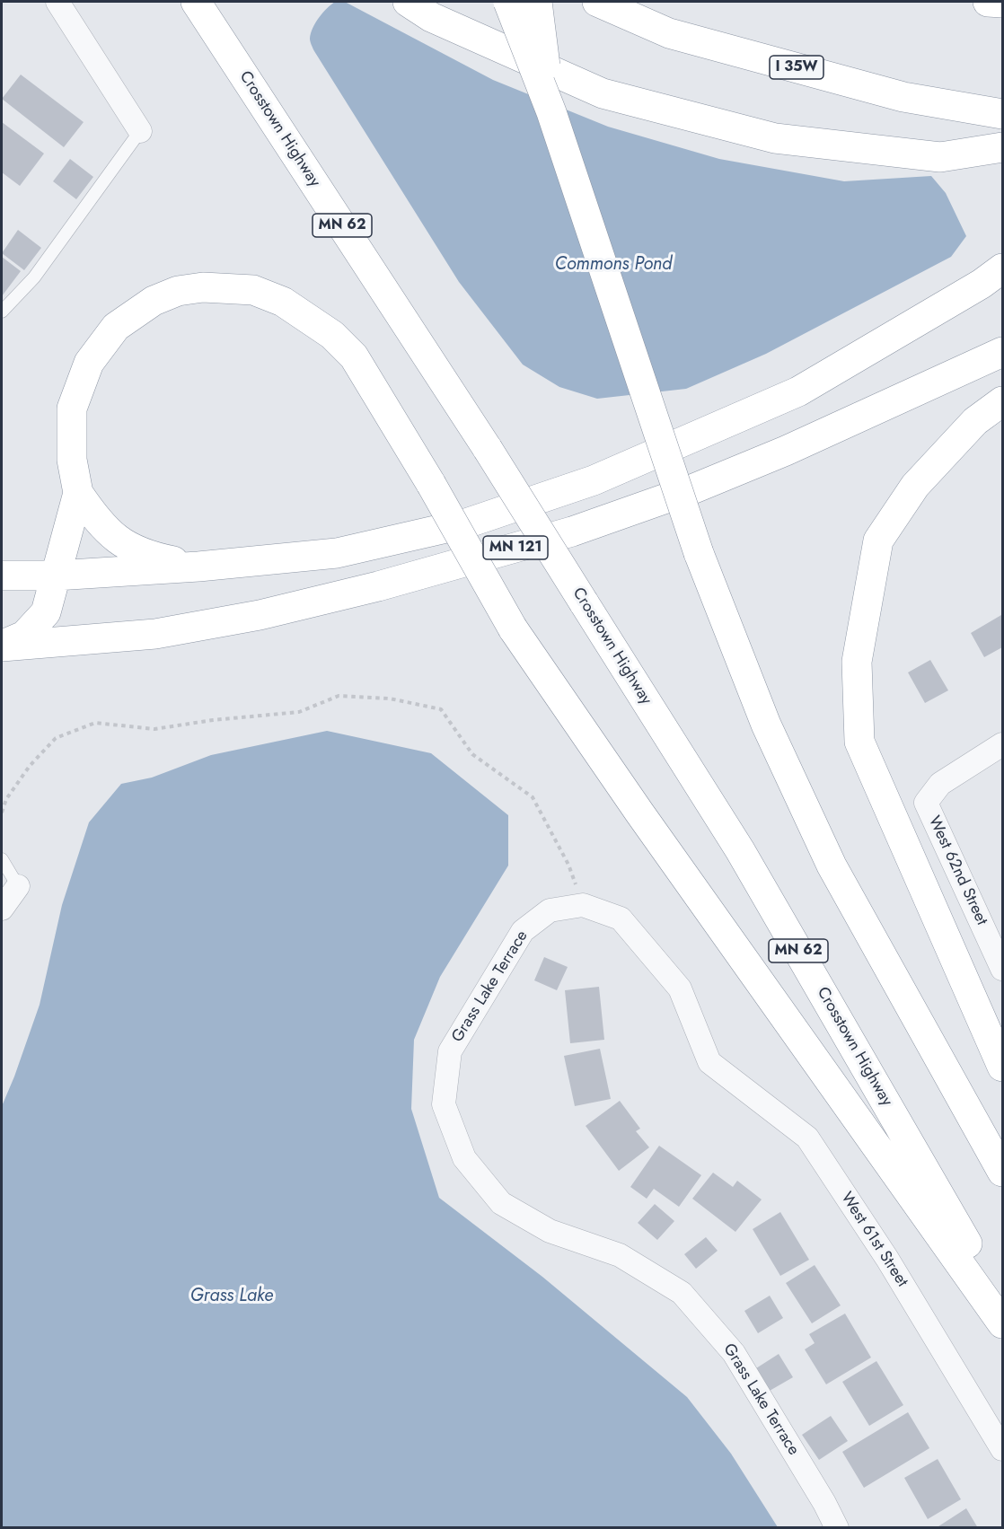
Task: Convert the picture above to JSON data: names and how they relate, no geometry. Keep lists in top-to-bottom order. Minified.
{"streets":{"highway":["I 35W","Crosstown Highway","MN 62","MN 121"],"street":["West 62nd Street","Grass Lake Terrace","West 61st Street"]},"crossings":[["Grass Lake Terrace","West 61st Street"]],"water":["Commons Pond","Grass Lake"]}
